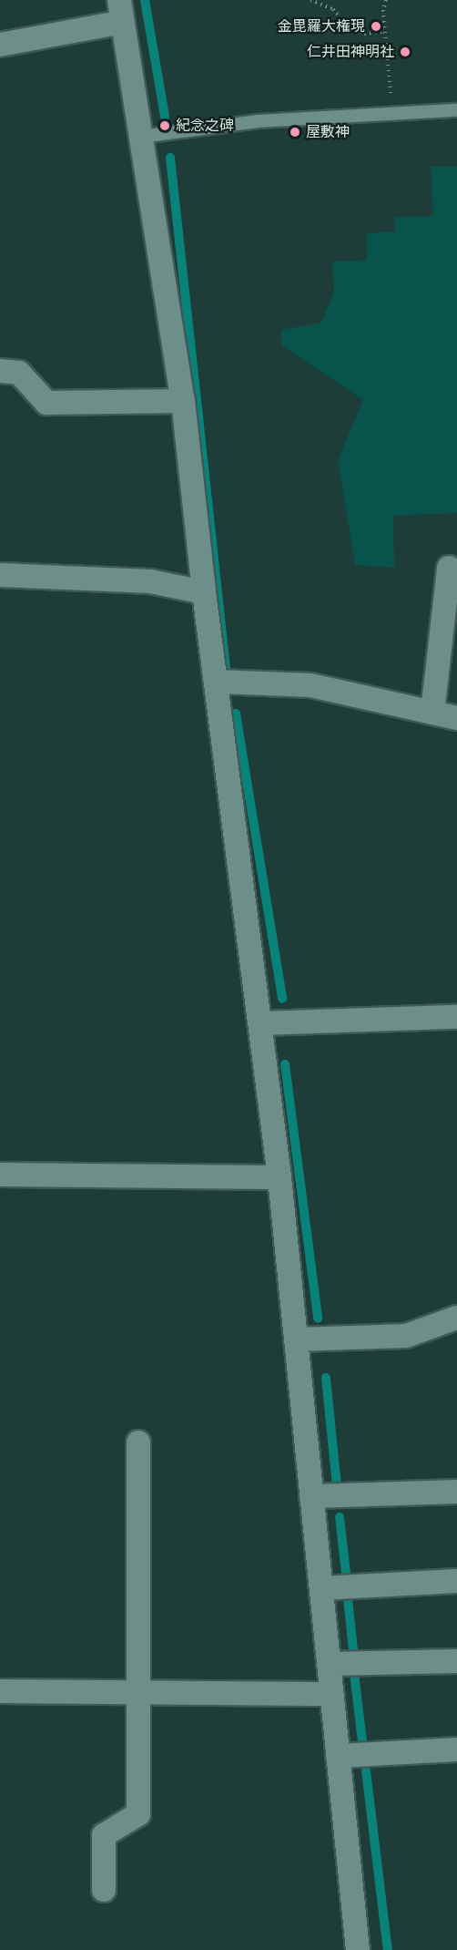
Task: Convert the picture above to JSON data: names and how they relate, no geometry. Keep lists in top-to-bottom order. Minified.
{"places":["金毘羅大権現","仁井田神明社","紀念之碑","屋敷神"]}
